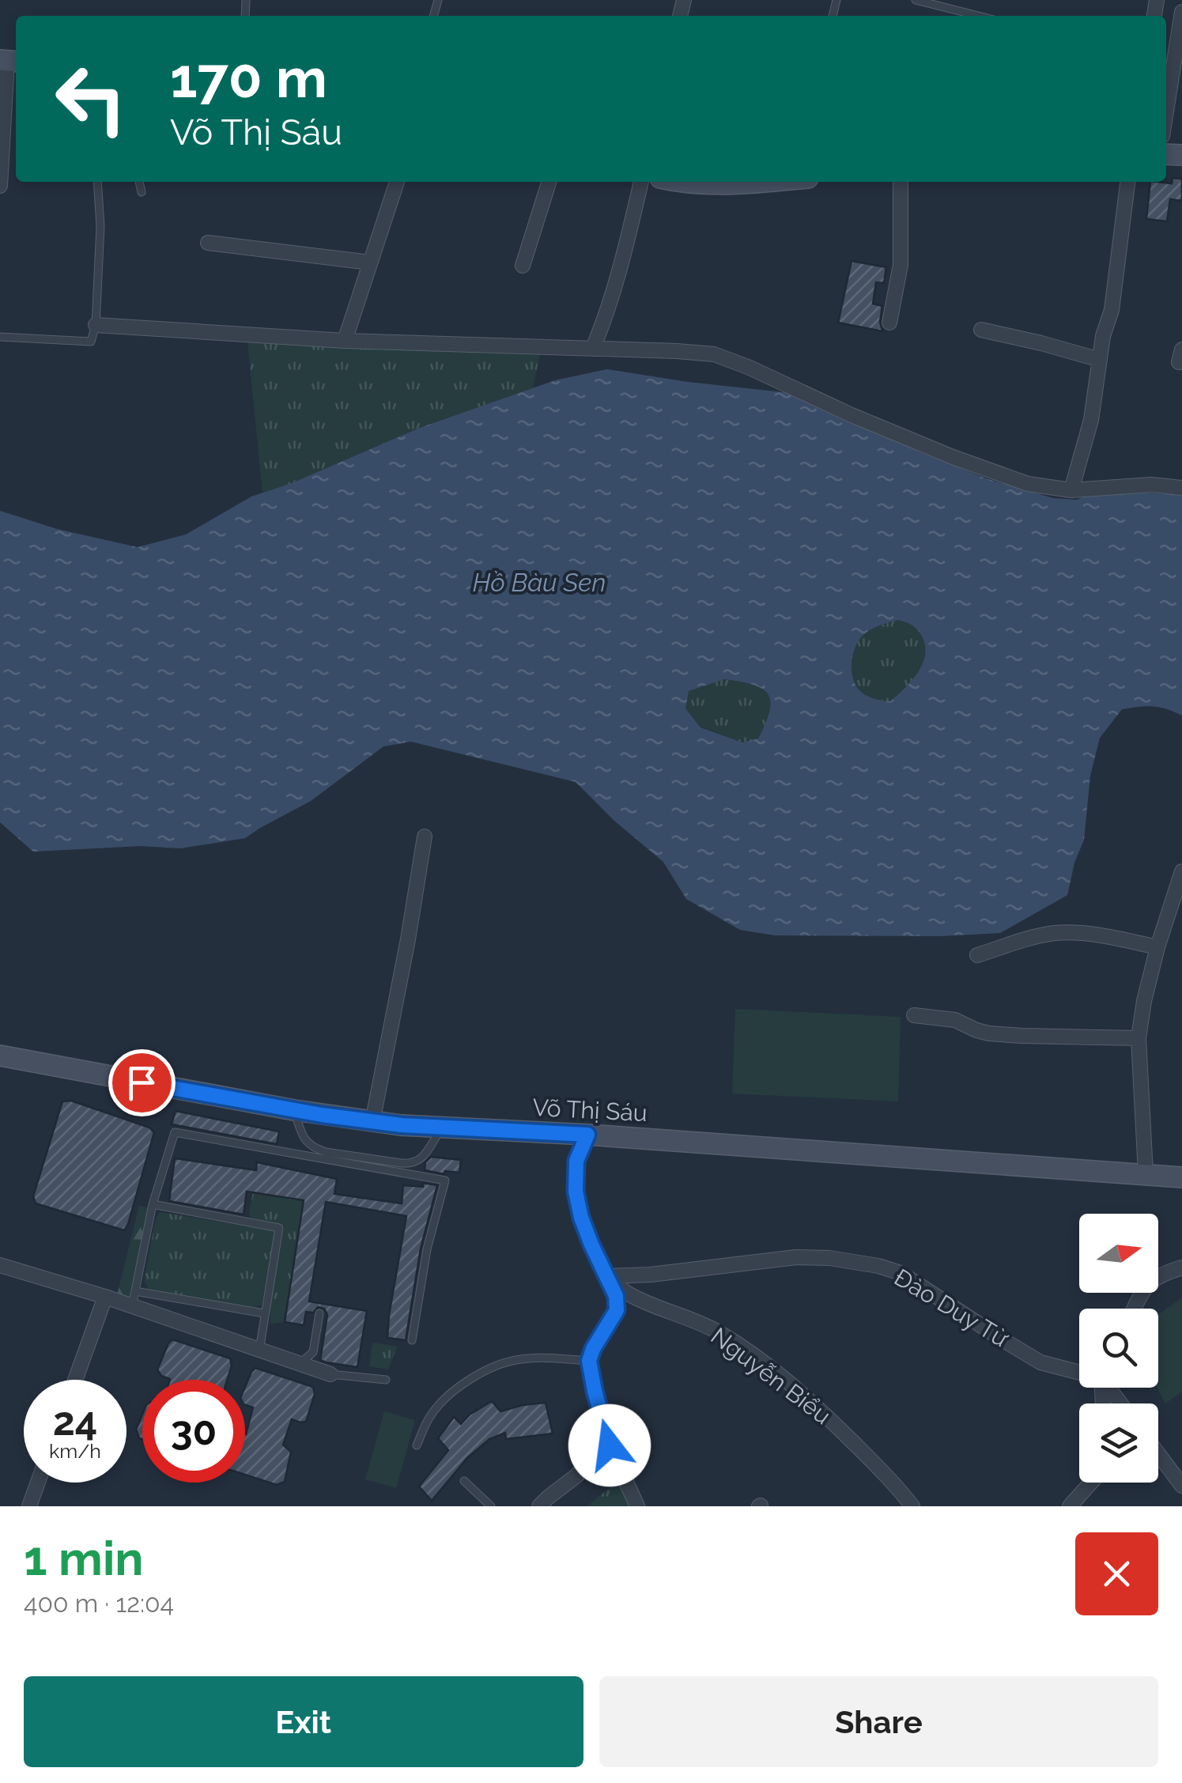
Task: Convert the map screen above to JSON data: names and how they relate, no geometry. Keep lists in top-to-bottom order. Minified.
{"streets":{"main road":["Võ Thị Sáu"],"street":["Đào Duy Từ","Nguyễn Biểu"]},"crossings":[["Đào Duy Từ","Nguyễn Biểu"]],"water":["Hồ Bàu Sen"],"north":"right","page":{"turn":["170 m","Võ Thị Sáu"],"speed":"24 km/h","limit":"30","heading":["1 min","400 m · 12:04"],"buttons":["Exit","Share"]}}
